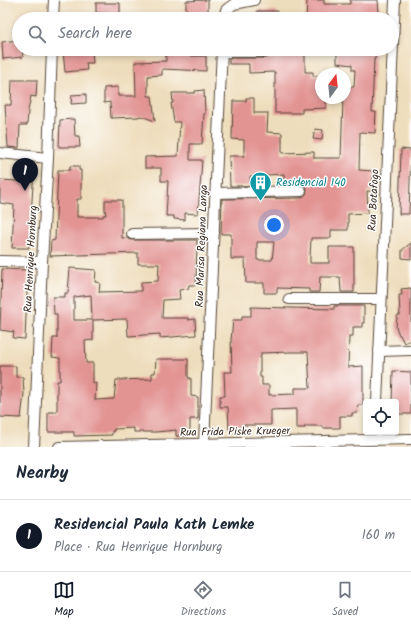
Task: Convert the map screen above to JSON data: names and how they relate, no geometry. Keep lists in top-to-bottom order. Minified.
{"streets":{"street":["Rua Botafogo","Rua Marisa Regiana Langa","Rua Henrique Hornburg","Rua Frida Piske Krueger"]},"crossings":[["Rua Marisa Regiana Langa","Rua Frida Piske Krueger"]],"places":{"building":["Residencial 140"]},"north":"top","page":{"search":"Search here","pins":"1","heading":"Nearby","list":[{"mark":"1","name":"Residencial Paula Kath Lemke","note":"Place · Rua Henrique Hornburg","value":"160 m"}],"nav":["Map","Directions","Saved"]}}
